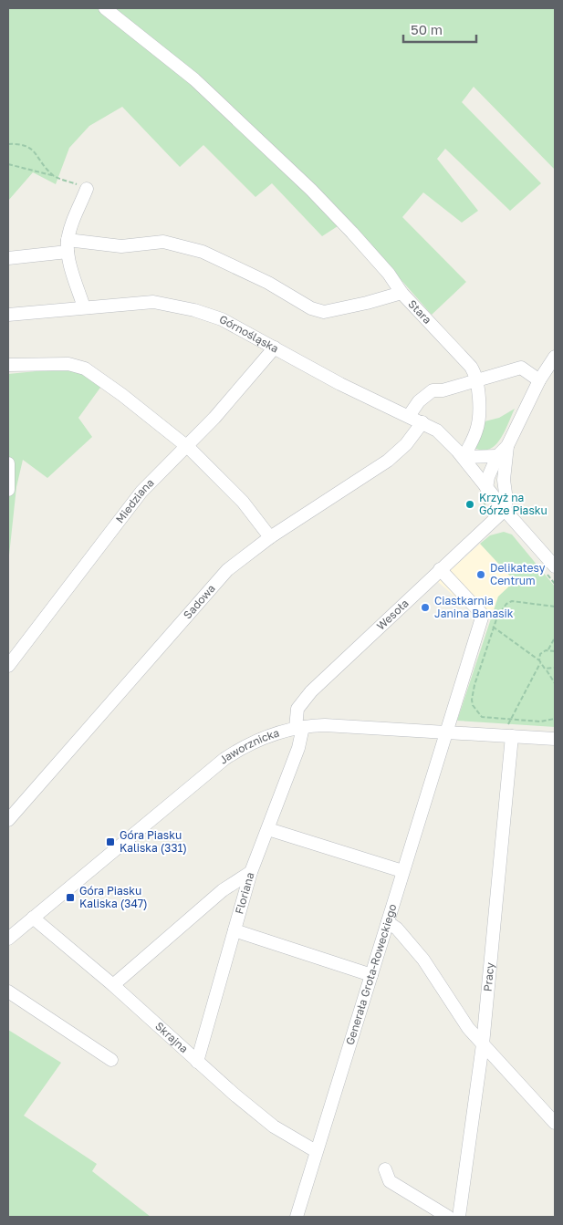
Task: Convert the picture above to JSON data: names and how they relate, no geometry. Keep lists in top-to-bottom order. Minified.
{"streets":{"street":["Stara","Górnośląska","Miedziana","Sadowa","Wesoła","Jaworznicka","Floriana","Generała Grota-Roweckiego","Pracy","Skrajna"]},"crossings":[["Górnośląska","Miedziana"],["Górnośląska","Sadowa"],["Górnośląska","Wesoła"],["Wesoła","Jaworznicka"],["Wesoła","Floriana"],["Jaworznicka","Floriana"],["Jaworznicka","Generała Grota-Roweckiego"],["Jaworznicka","Pracy"],["Jaworznicka","Skrajna"],["Floriana","Skrajna"],["Generała Grota-Roweckiego","Skrajna"]],"places":{"other":["Krzyż na Górze Piasku","Delikatesy Centrum","Ciastkarnia Janina Banasik"],"transit":["Góra Piasku Kaliska (331)","Góra Piasku Kaliska (347)"]},"scale_bar":"50 m"}
